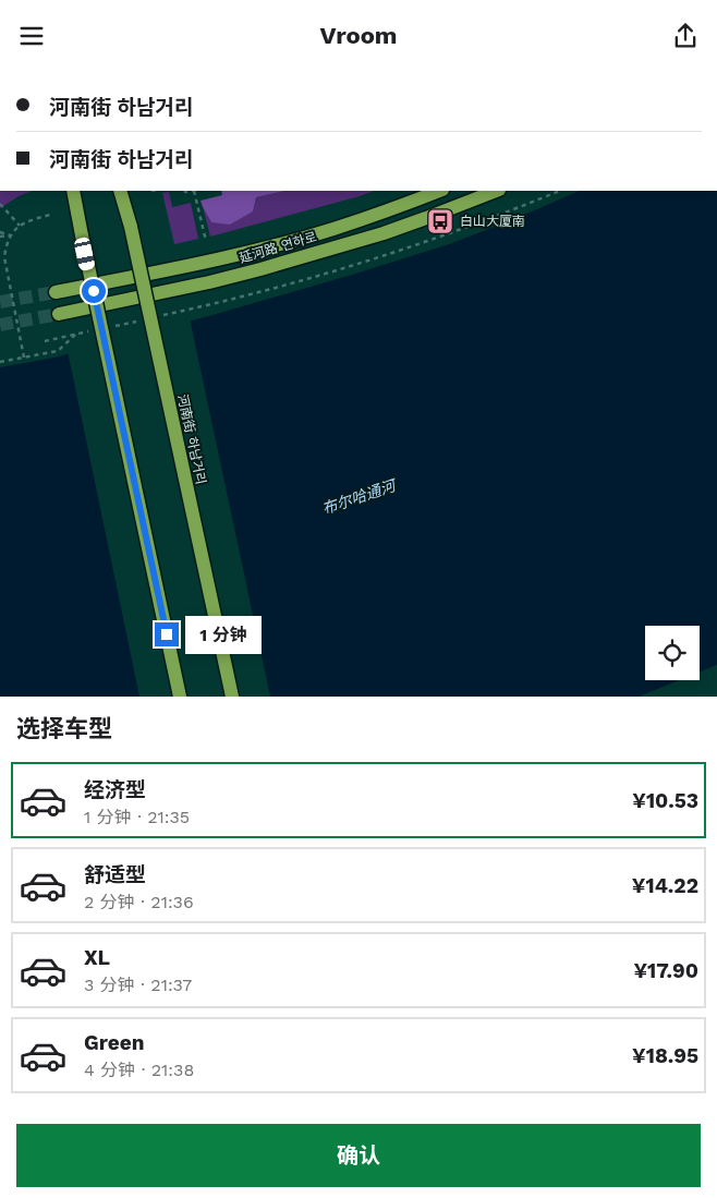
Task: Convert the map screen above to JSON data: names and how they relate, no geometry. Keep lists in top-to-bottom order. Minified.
{"streets":{"main road":["延河路 연하로","河南街 하남거리"]},"water":["布尔哈通河"],"places":{"bus stop":["白山大厦南"]},"page":{"header":"Vroom","banner":["河南街 하남거리","河南街 하남거리"],"bubble":"1 分钟","heading":"选择车型","list":[{"name":"经济型","note":"1 分钟 · 21:35","value":"¥10.53"},{"name":"舒适型","note":"2 分钟 · 21:36","value":"¥14.22"},{"name":"XL","note":"3 分钟 · 21:37","value":"¥17.90"},{"name":"Green","note":"4 分钟 · 21:38","value":"¥18.95"}],"buttons":"确认"}}
